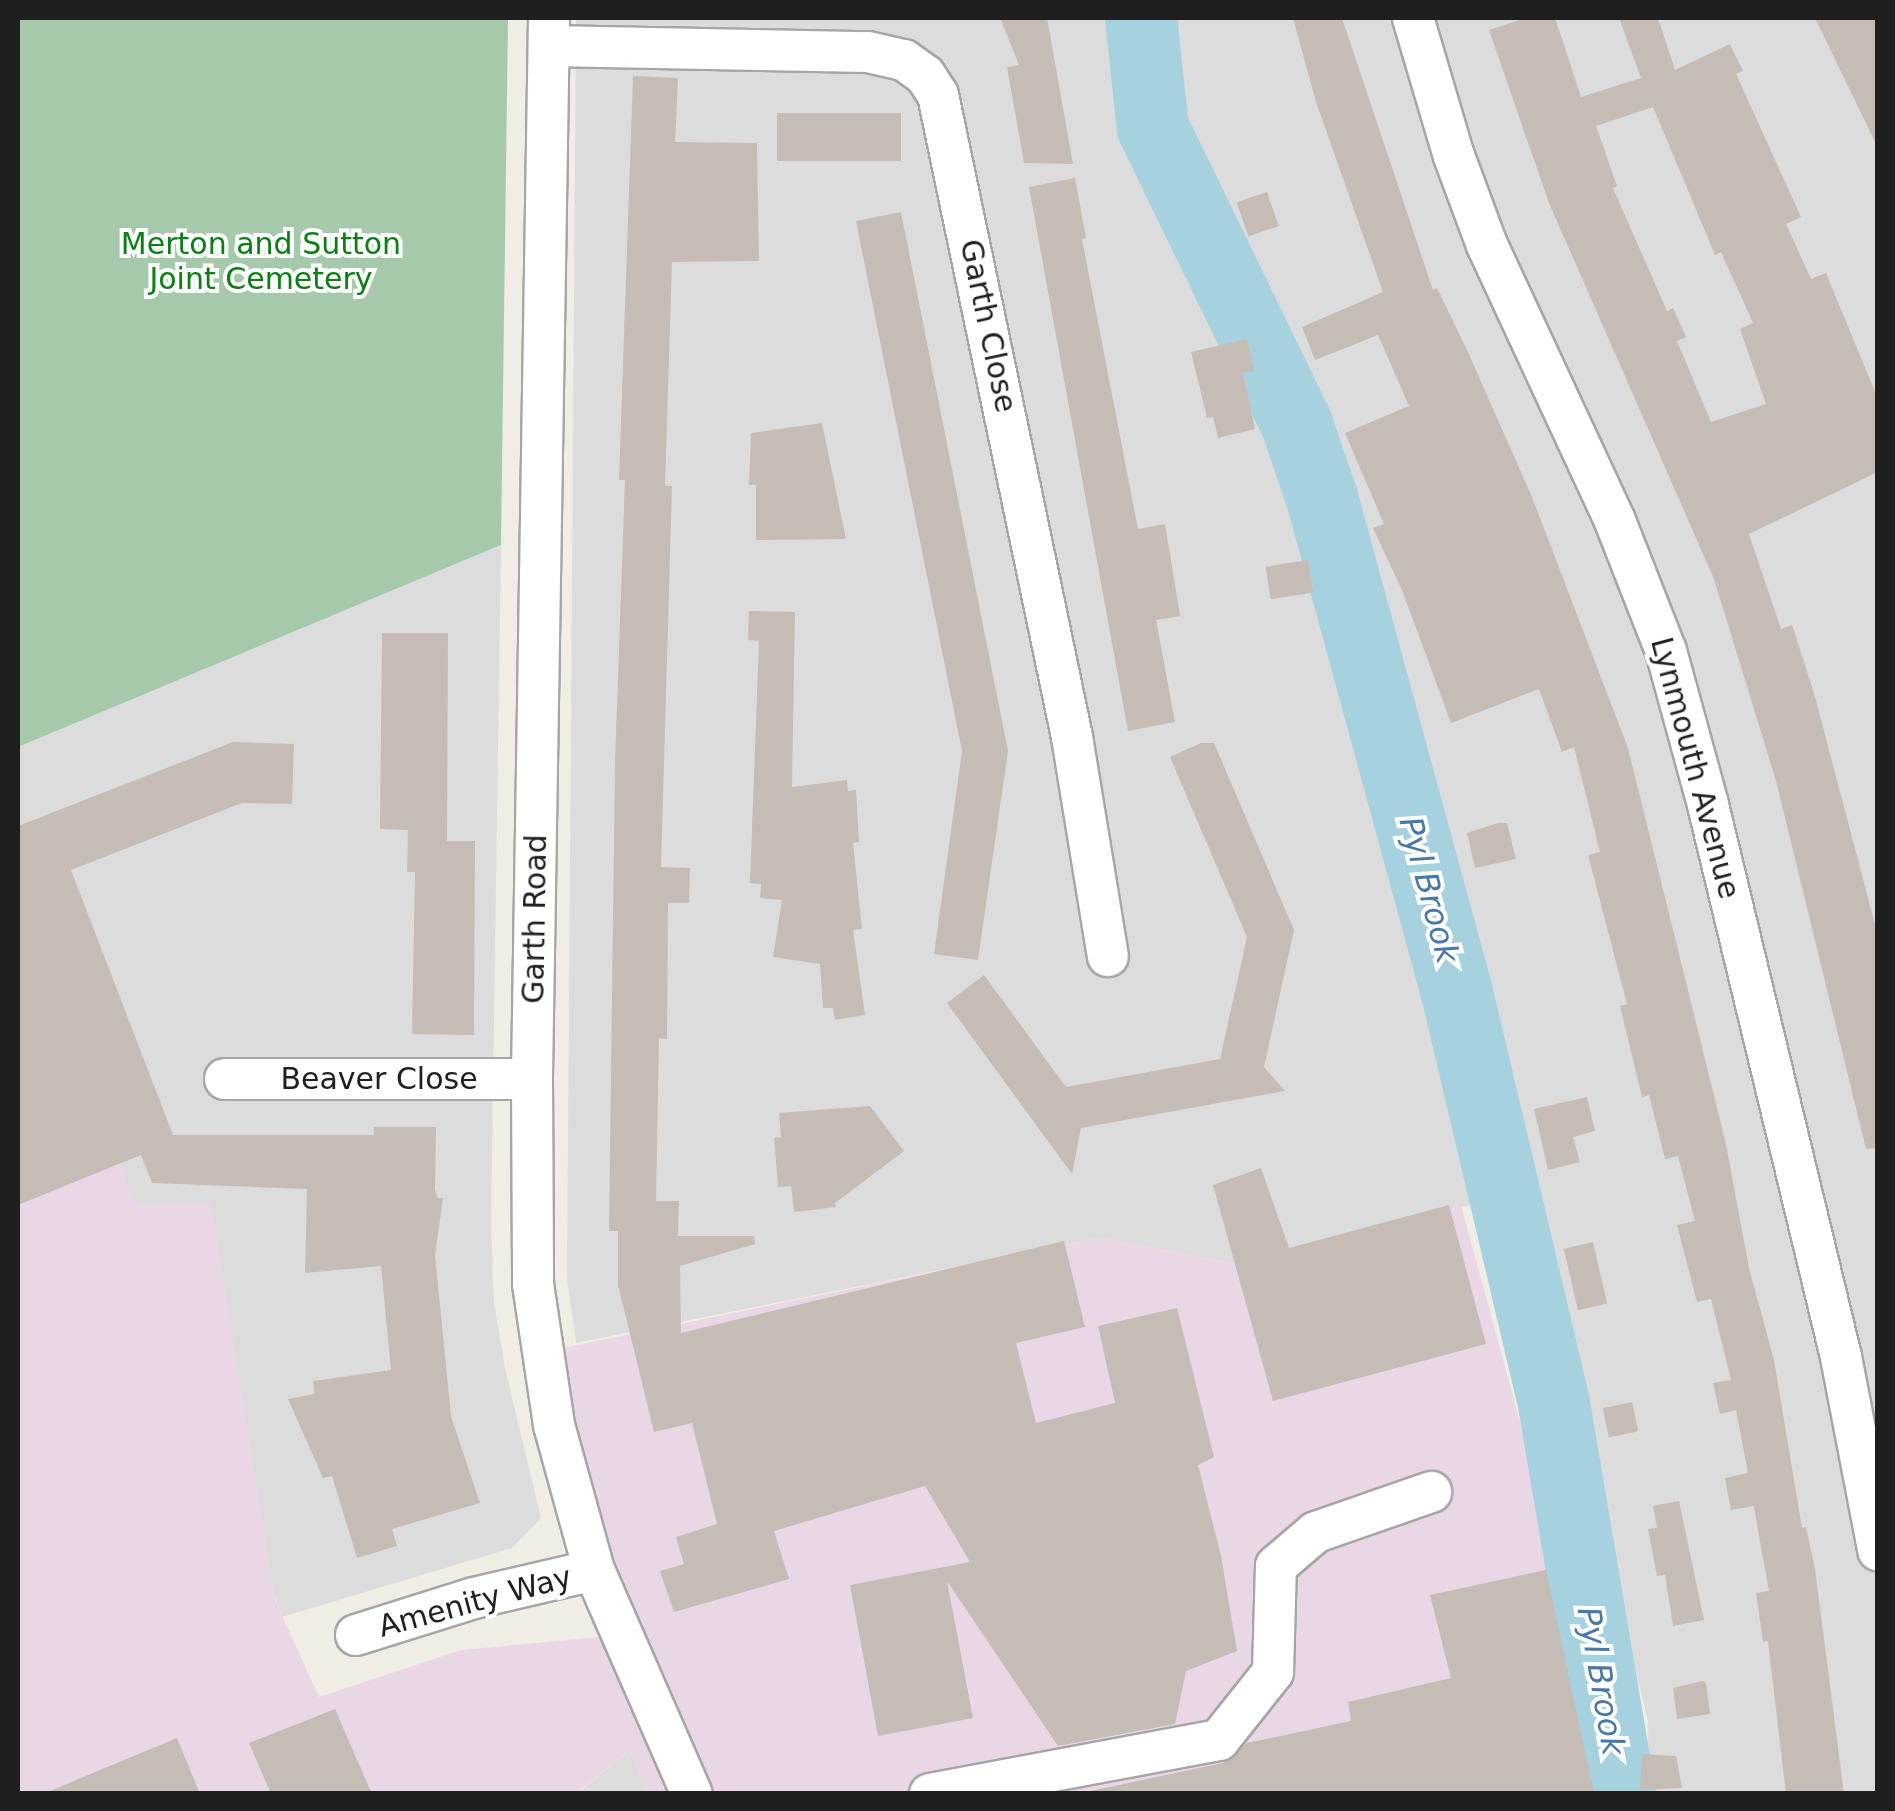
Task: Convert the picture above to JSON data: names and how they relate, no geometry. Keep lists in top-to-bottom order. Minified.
{"streets":{"street":["Garth Close","Lynmouth Avenue","Garth Road","Beaver Close","Amenity Way"]},"crossings":[["Garth Close","Garth Road"],["Garth Road","Beaver Close"],["Garth Road","Amenity Way"]],"water":["Pyl Brook"],"parks":["Merton and Sutton Joint Cemetery"]}
